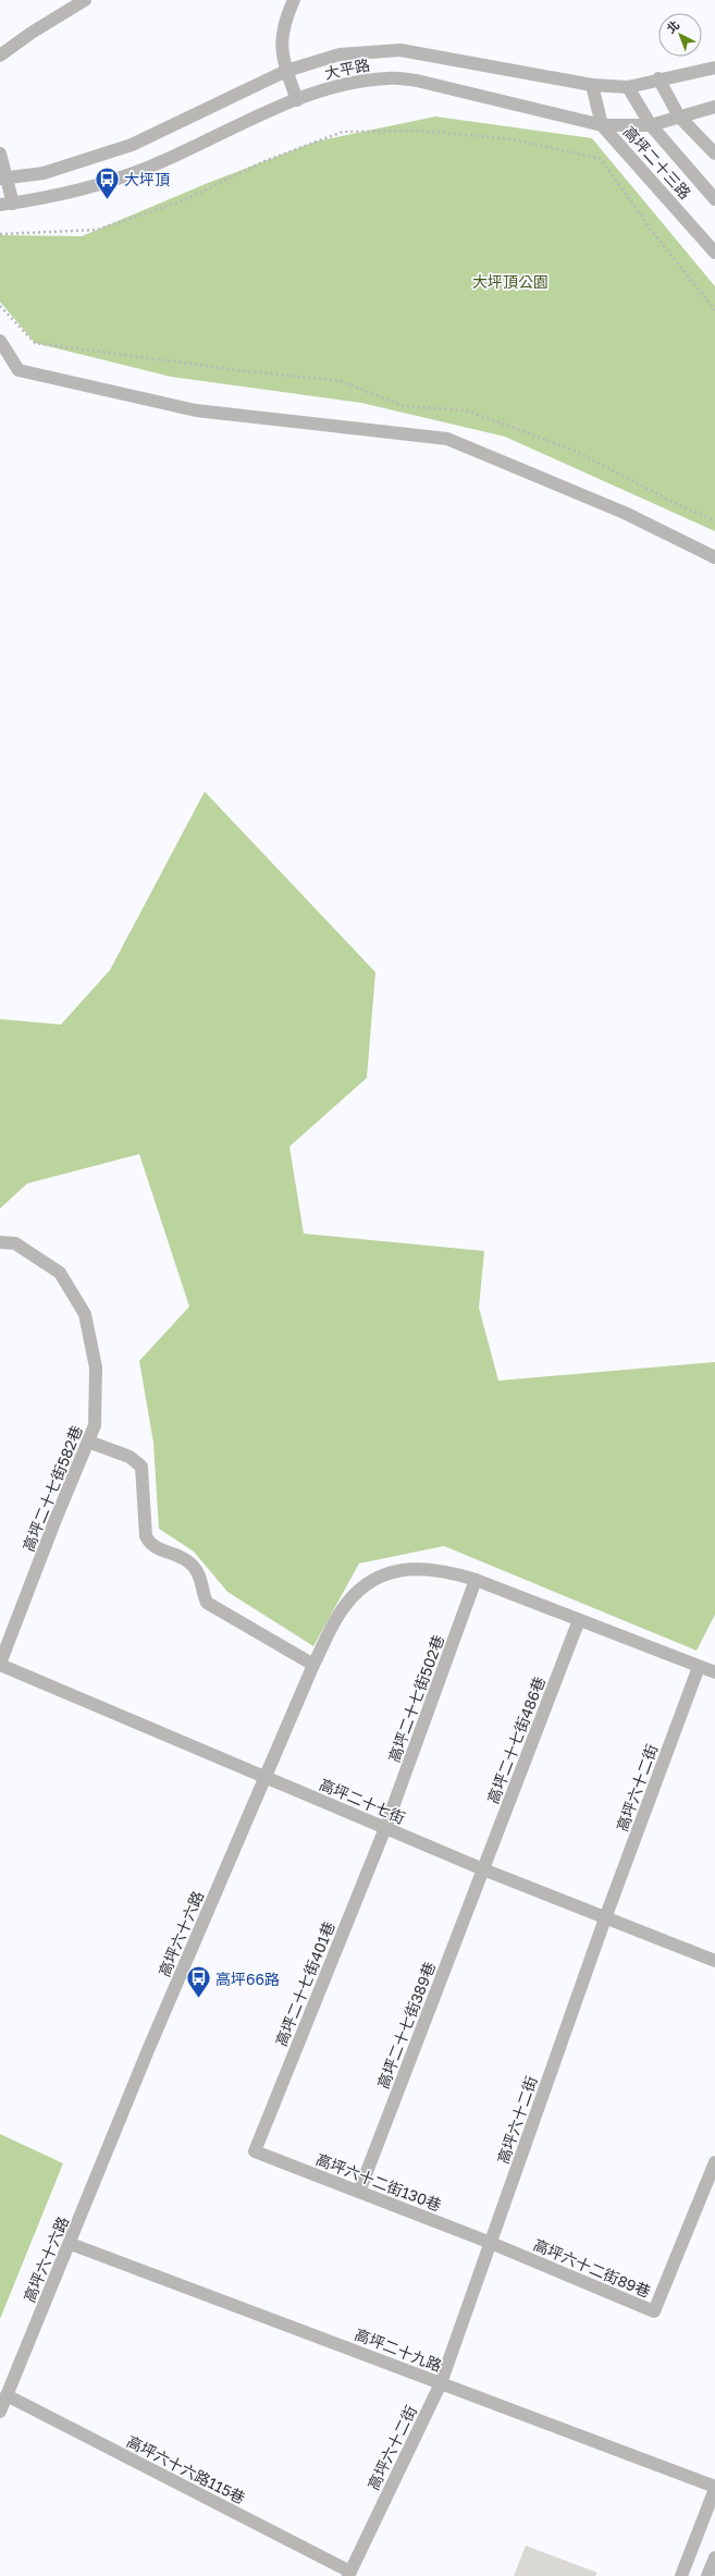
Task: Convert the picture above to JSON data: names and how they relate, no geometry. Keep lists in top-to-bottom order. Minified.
{"streets":{"street":["大平路","高坪二十三路","高坪二十七街582巷","高坪二十七街502巷","高坪二十七街486巷","高坪六十二街","高坪二十七街","高坪六十六路","高坪二十七街401巷","高坪二十七街389巷","高坪六十二街130巷","高坪六十二街89巷","高坪二十九路","高坪六十六路115巷"]},"crossings":[["大平路","高坪二十三路"],["高坪二十七街582巷","高坪二十七街"],["高坪二十七街502巷","高坪二十七街"],["高坪二十七街502巷","高坪六十六路"],["高坪二十七街502巷","高坪二十七街401巷"],["高坪二十七街486巷","高坪二十七街"],["高坪二十七街486巷","高坪六十六路"],["高坪二十七街486巷","高坪二十七街389巷"],["高坪六十二街","高坪二十七街"],["高坪六十二街","高坪六十六路"],["高坪六十二街","高坪六十二街130巷"],["高坪六十二街","高坪六十二街89巷"],["高坪六十二街","高坪二十九路"],["高坪六十二街","高坪六十六路115巷"],["高坪二十七街","高坪六十六路"],["高坪二十七街","高坪二十七街401巷"],["高坪二十七街","高坪二十七街389巷"],["高坪六十六路","高坪二十九路"],["高坪六十六路","高坪六十六路115巷"],["高坪二十七街401巷","高坪六十二街130巷"],["高坪二十七街389巷","高坪六十二街130巷"],["高坪六十二街130巷","高坪六十二街89巷"]],"parks":["大坪頂公園"],"places":{"bus stop":["大坪頂","高坪66路"]},"north":"top left"}
